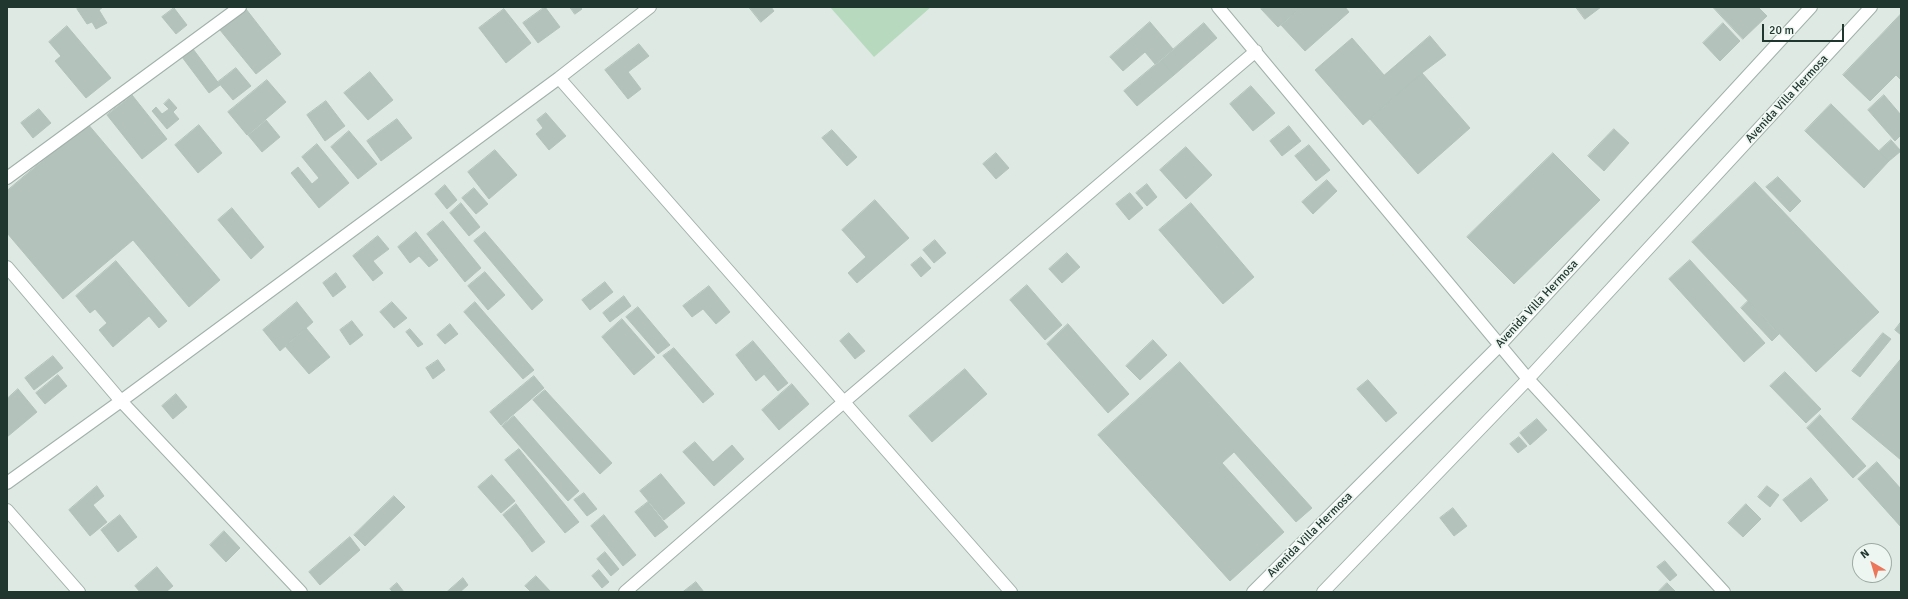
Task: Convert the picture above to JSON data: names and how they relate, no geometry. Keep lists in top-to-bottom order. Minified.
{"streets":{"street":["Avenida Villa Hermosa"]},"scale_bar":"20 m","north":"top left"}
